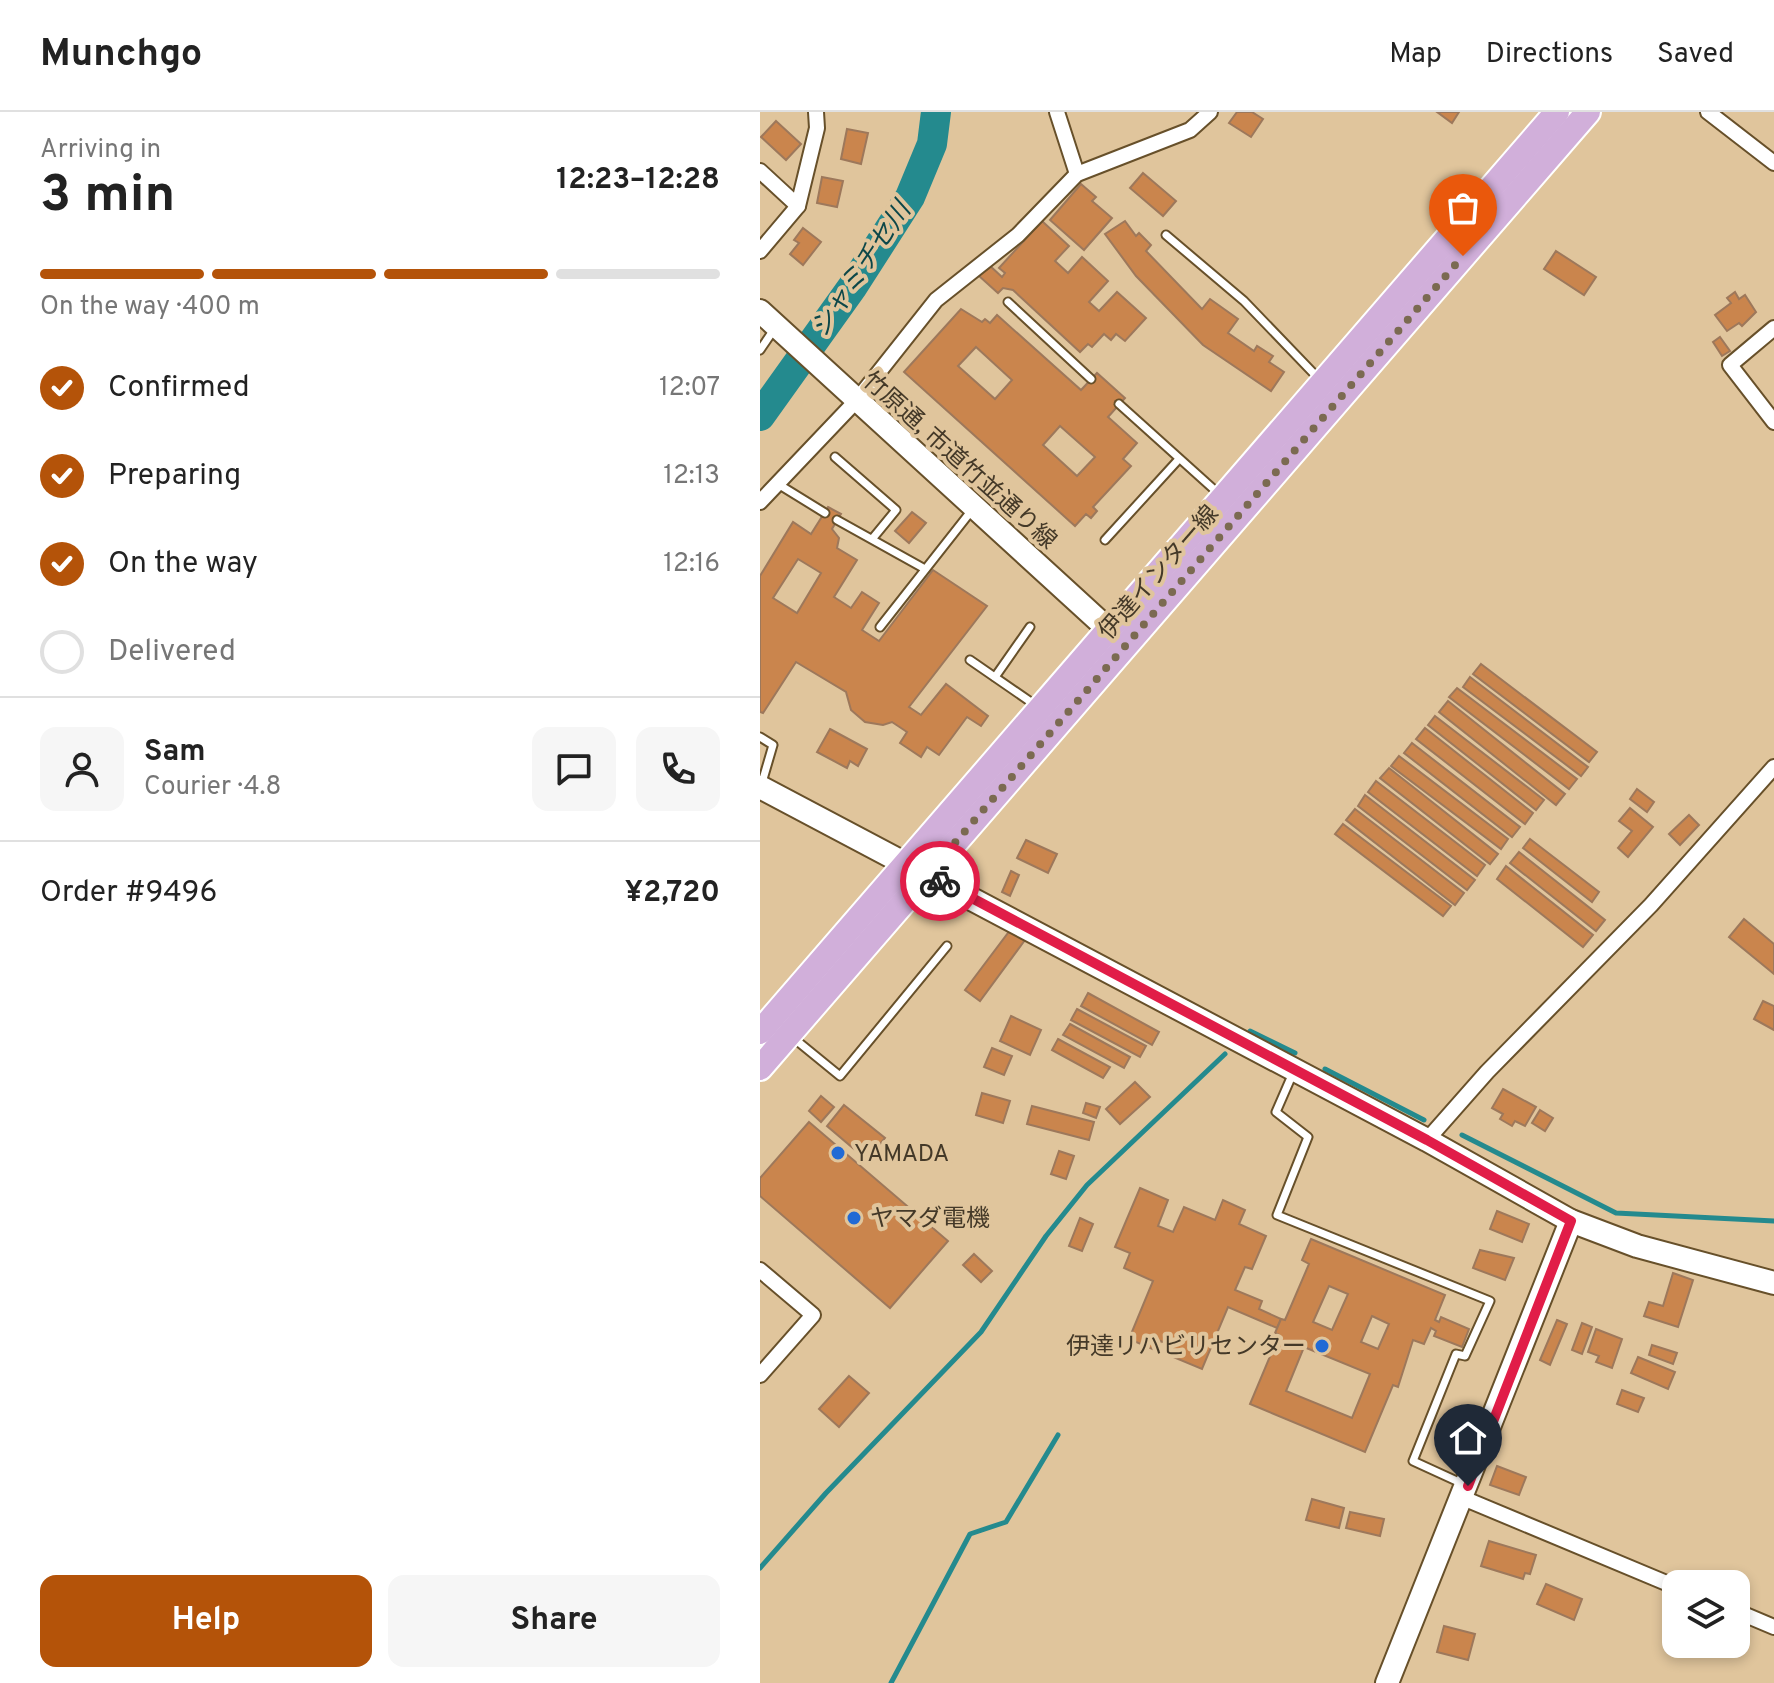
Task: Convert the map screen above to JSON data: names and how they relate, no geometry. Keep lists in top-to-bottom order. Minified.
{"streets":{"main road":["伊達インター線"],"street":["竹原通, 市道竹並通り線"]},"crossings":[["竹原通, 市道竹並通り線","伊達インター線"]],"water":["シャミチセ川"],"places":["YAMADA","ヤマダ電機","伊達リハビリセンター"],"page":{"header":"Munchgo","nav":["Map","Directions","Saved"],"heading":["3 min","Arriving in","12:23–12:28"],"panel":["Sam","Courier · 4.8","Order #9496","¥2,720"],"bar":"On the way · 400 m","list":[["Confirmed","12:07"],["Preparing","12:13"],["On the way","12:16"],"Delivered"],"buttons":["Help","Share"]}}
